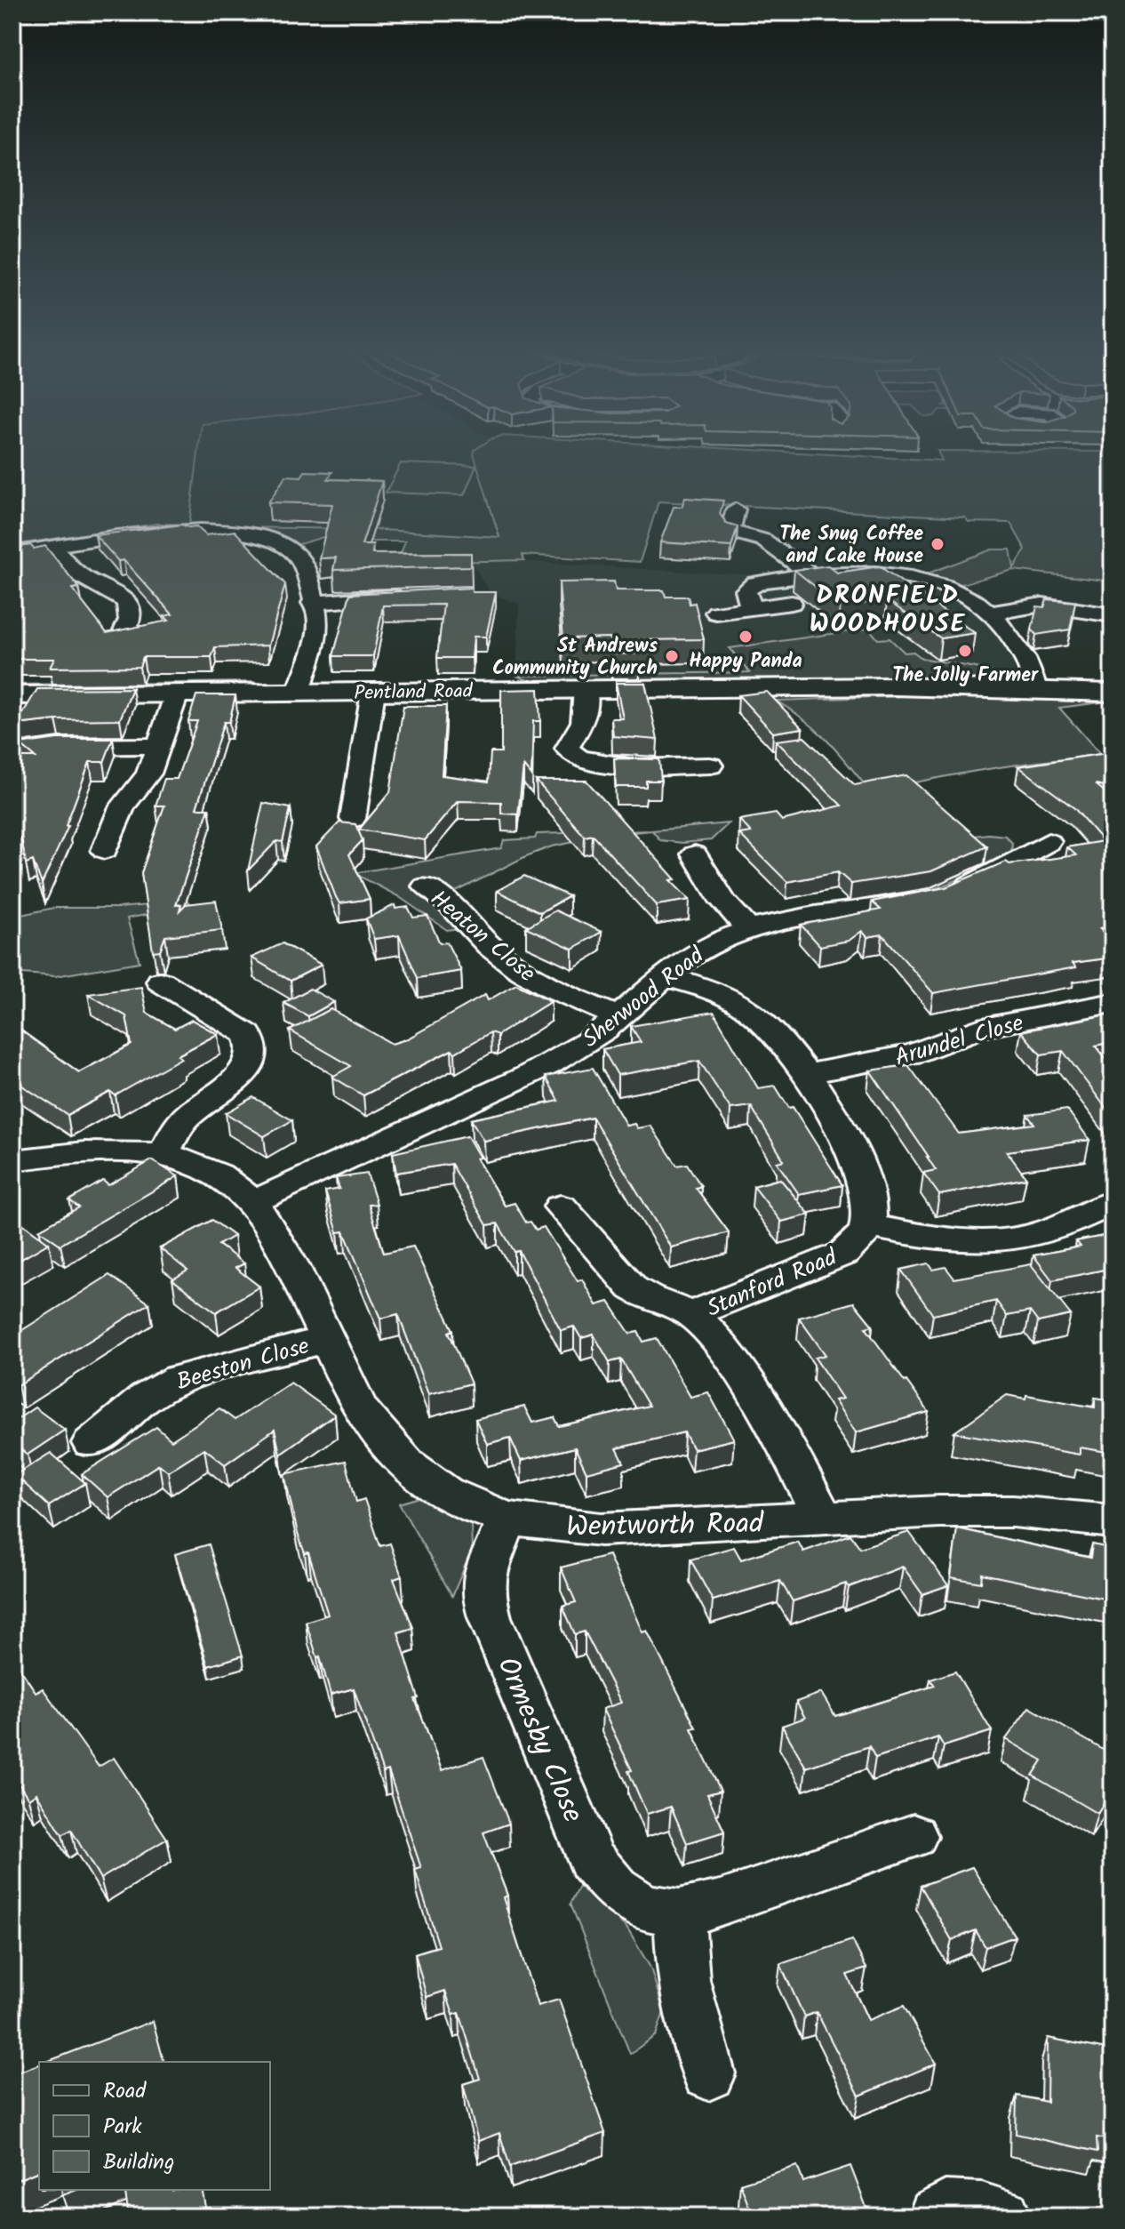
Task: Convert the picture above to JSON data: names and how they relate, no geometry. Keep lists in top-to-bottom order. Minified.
{"streets":{"street":["Pentland Road","Heaton Close","Sherwood Road","Arundel Close","Stanford Road","Beeston Close","Wentworth Road","Ormesby Close"]},"crossings":[["Heaton Close","Sherwood Road"],["Sherwood Road","Wentworth Road"],["Stanford Road","Wentworth Road"],["Beeston Close","Wentworth Road"],["Wentworth Road","Ormesby Close"]],"districts":["DRONFIELD WOODHOUSE"],"places":["The Snug Coffee and Cake House","Happy Panda","The Jolly Farmer","St Andrews Community Church"],"legend":["Road","Park","Building"]}
